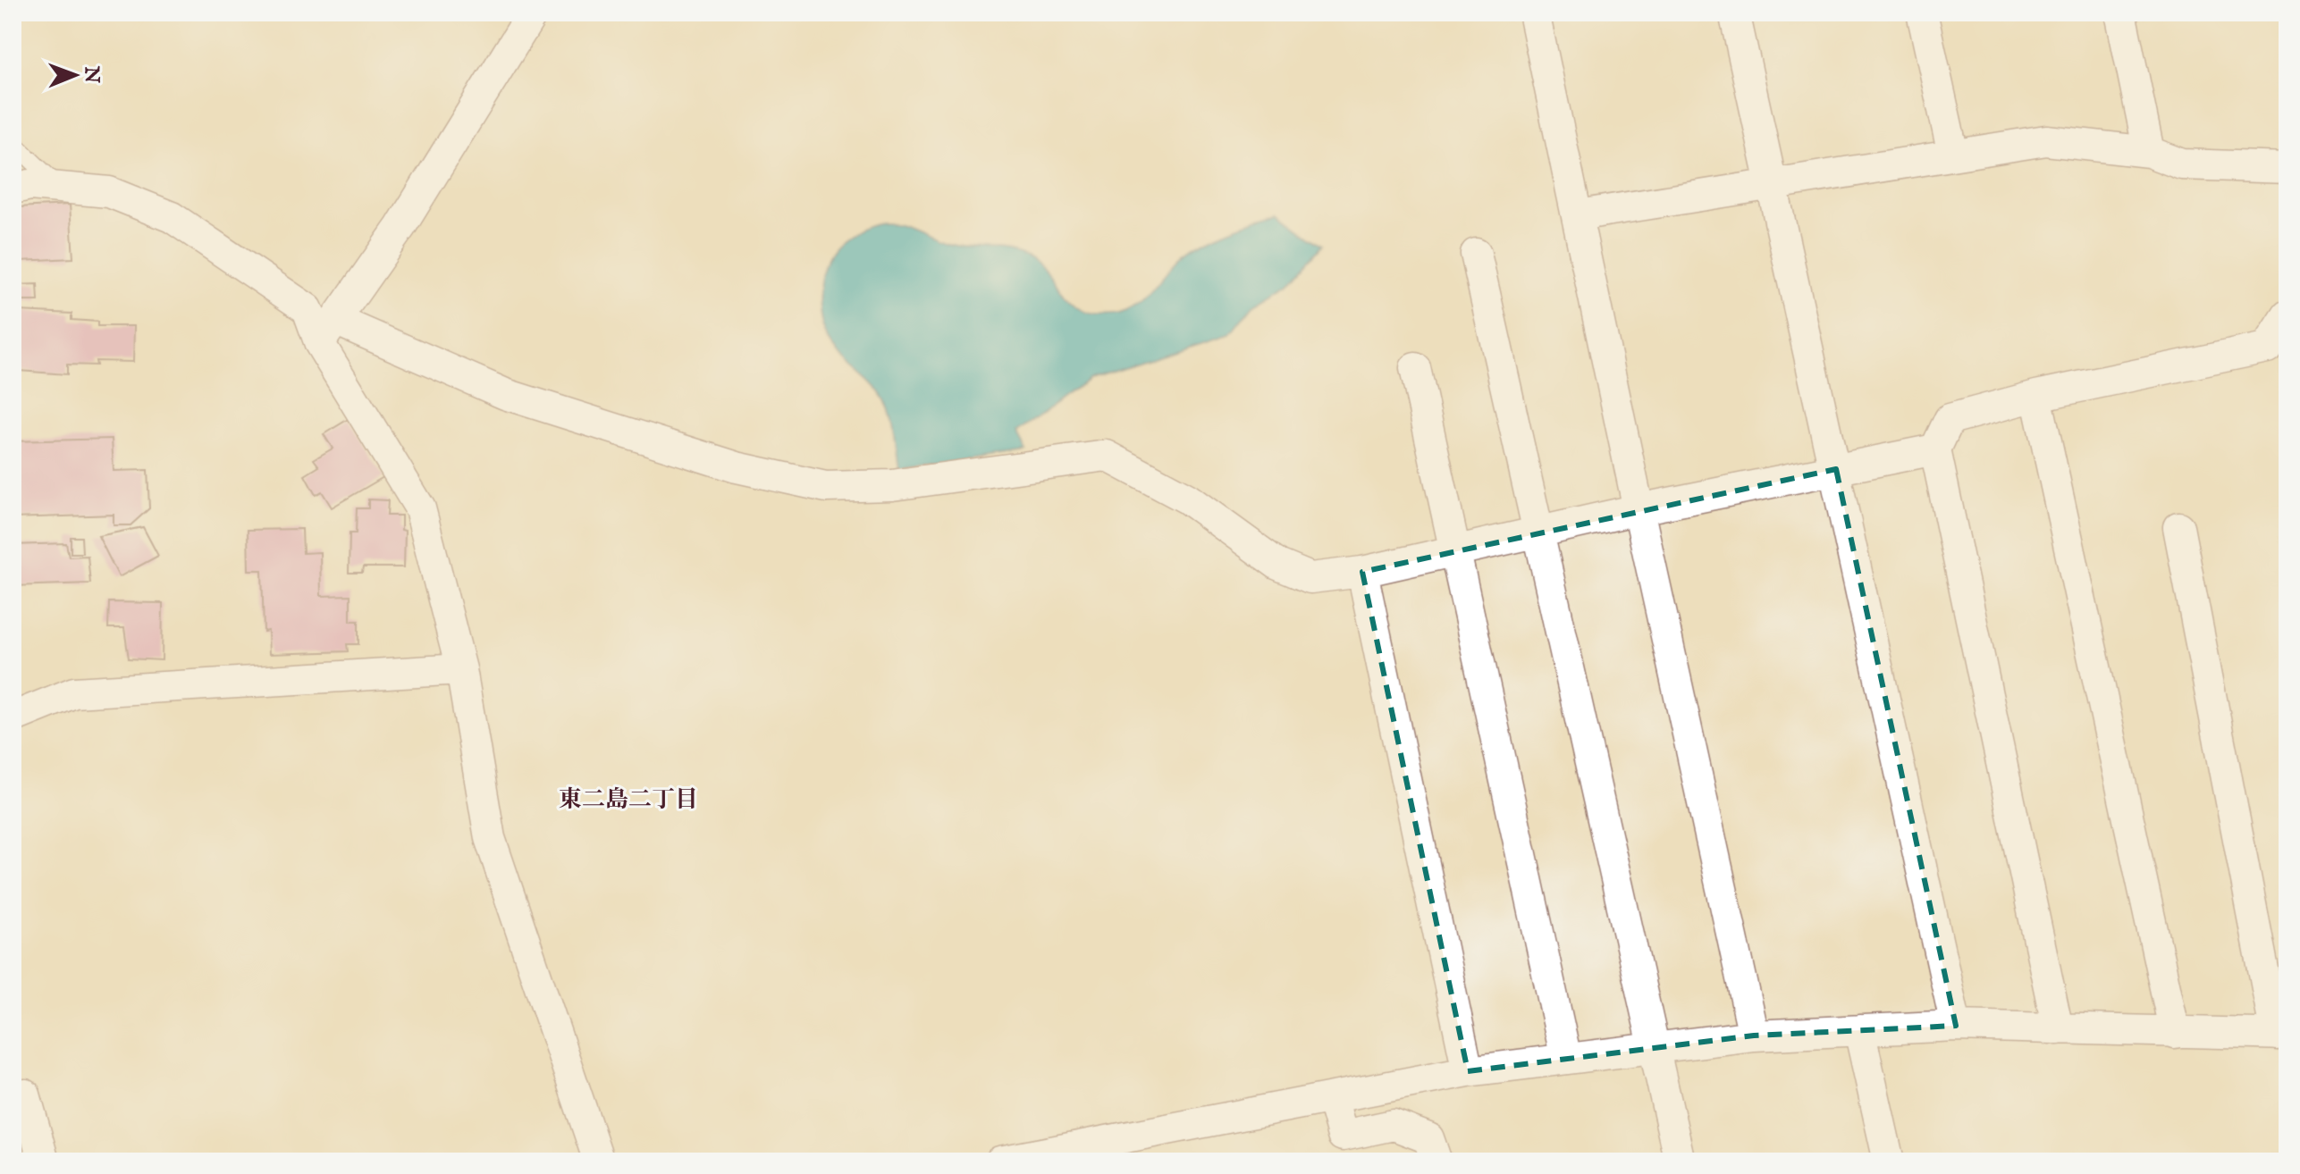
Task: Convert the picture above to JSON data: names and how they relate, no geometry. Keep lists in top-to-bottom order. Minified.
{"districts":["東二島二丁目"],"north":"right"}
